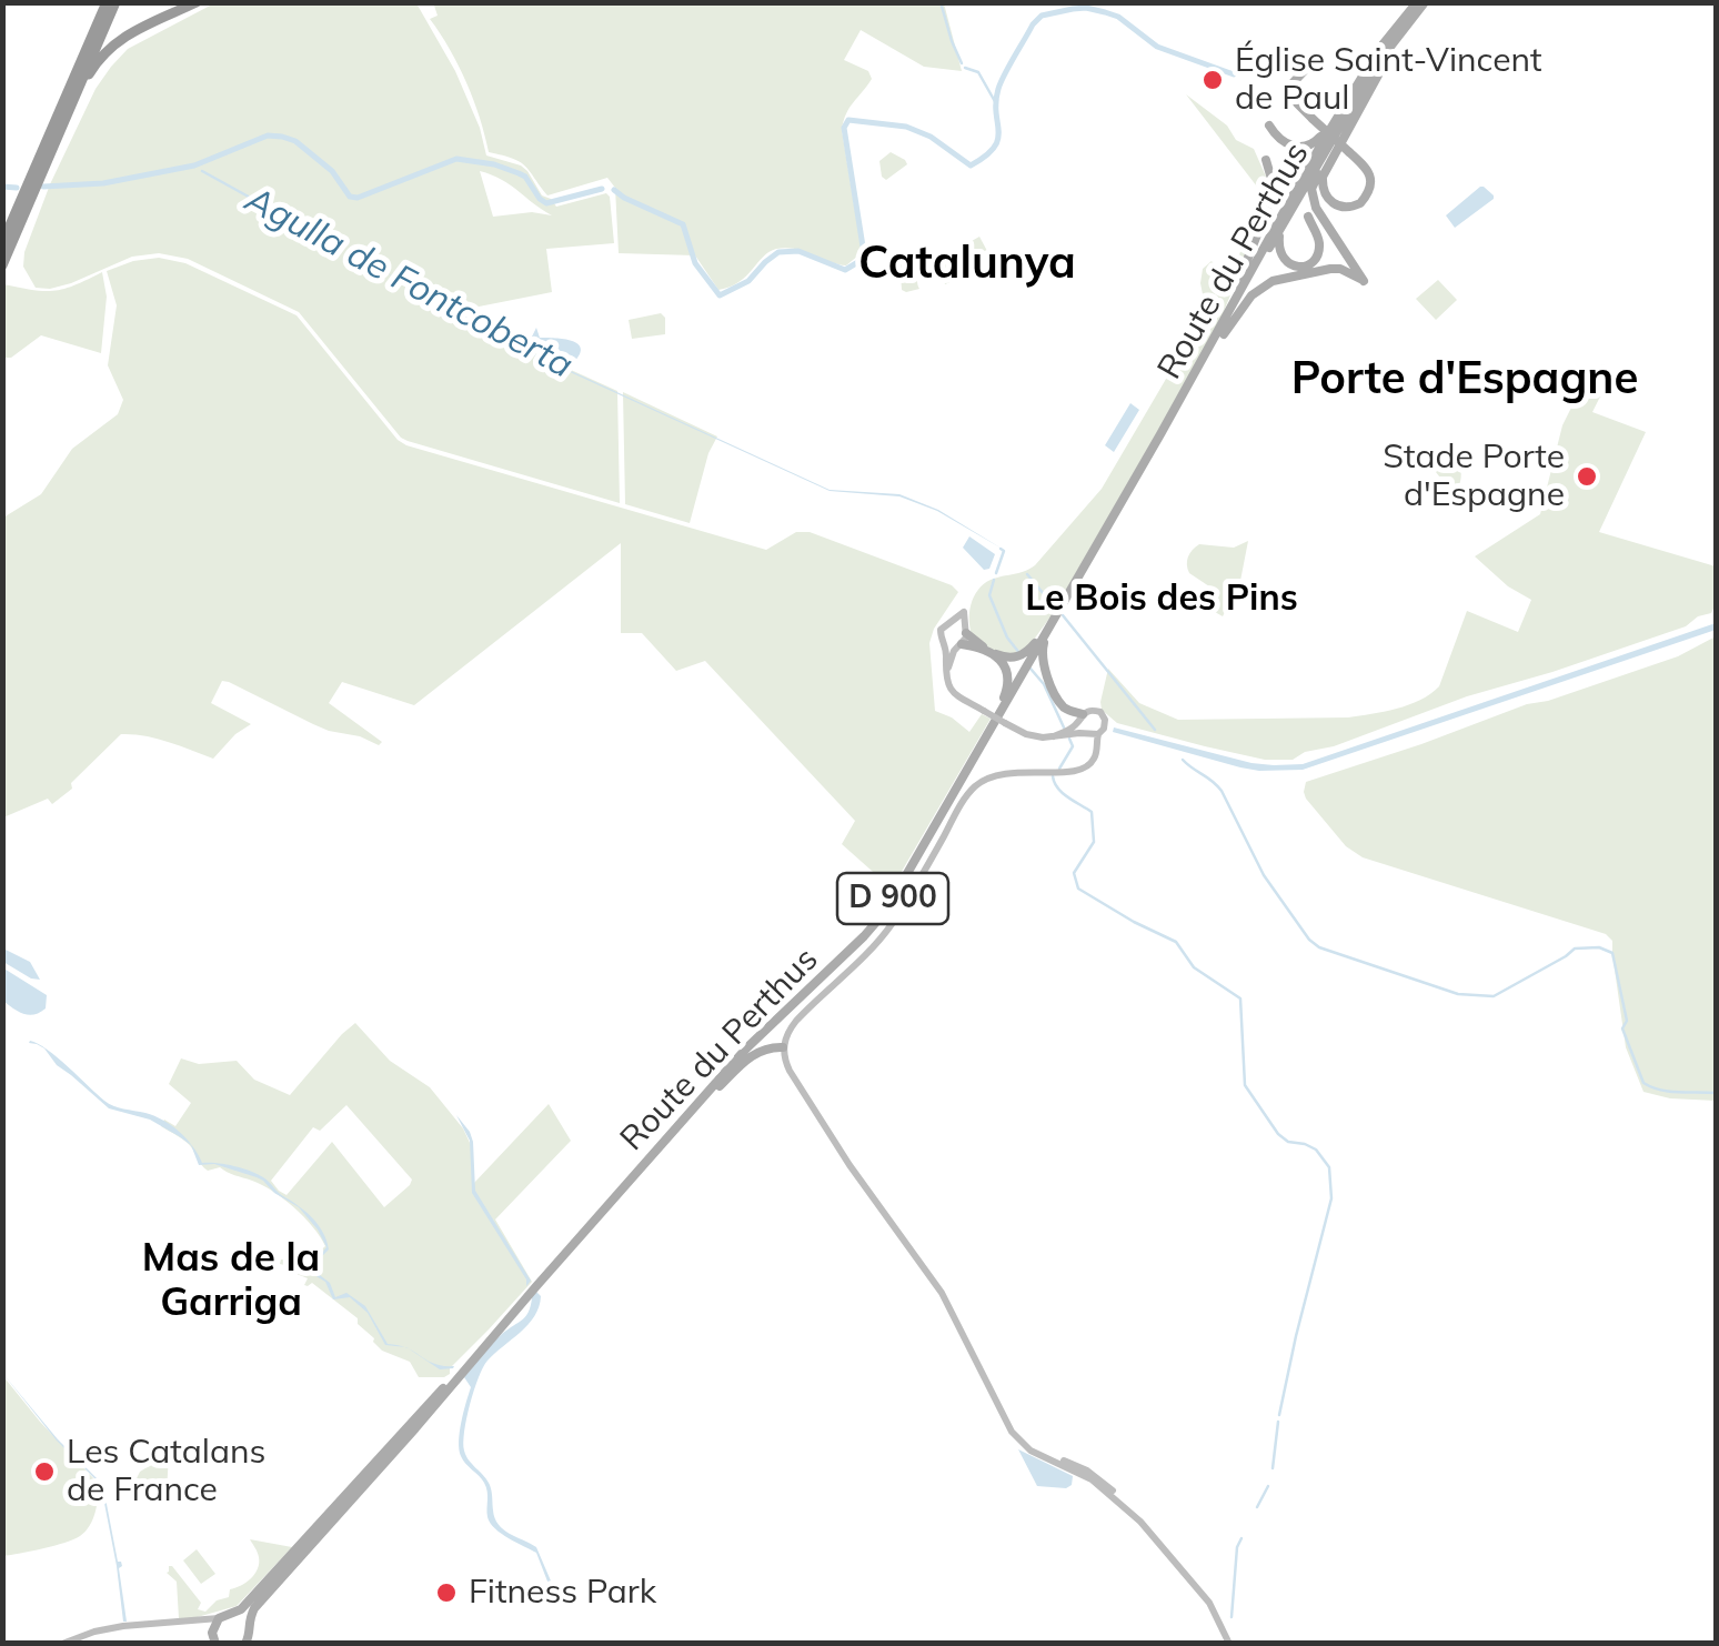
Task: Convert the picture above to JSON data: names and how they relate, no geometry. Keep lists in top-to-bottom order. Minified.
{"streets":{"main road":["Route du Perthus","D 900"]},"districts":["Catalunya","Porte d'Espagne","Le Bois des Pins","Mas de la Garriga"],"water":["Agulla de Fontcoberta"],"places":["Église Saint-Vincent de Paul","Stade Porte d'Espagne","Les Catalans de France","Fitness Park"]}
